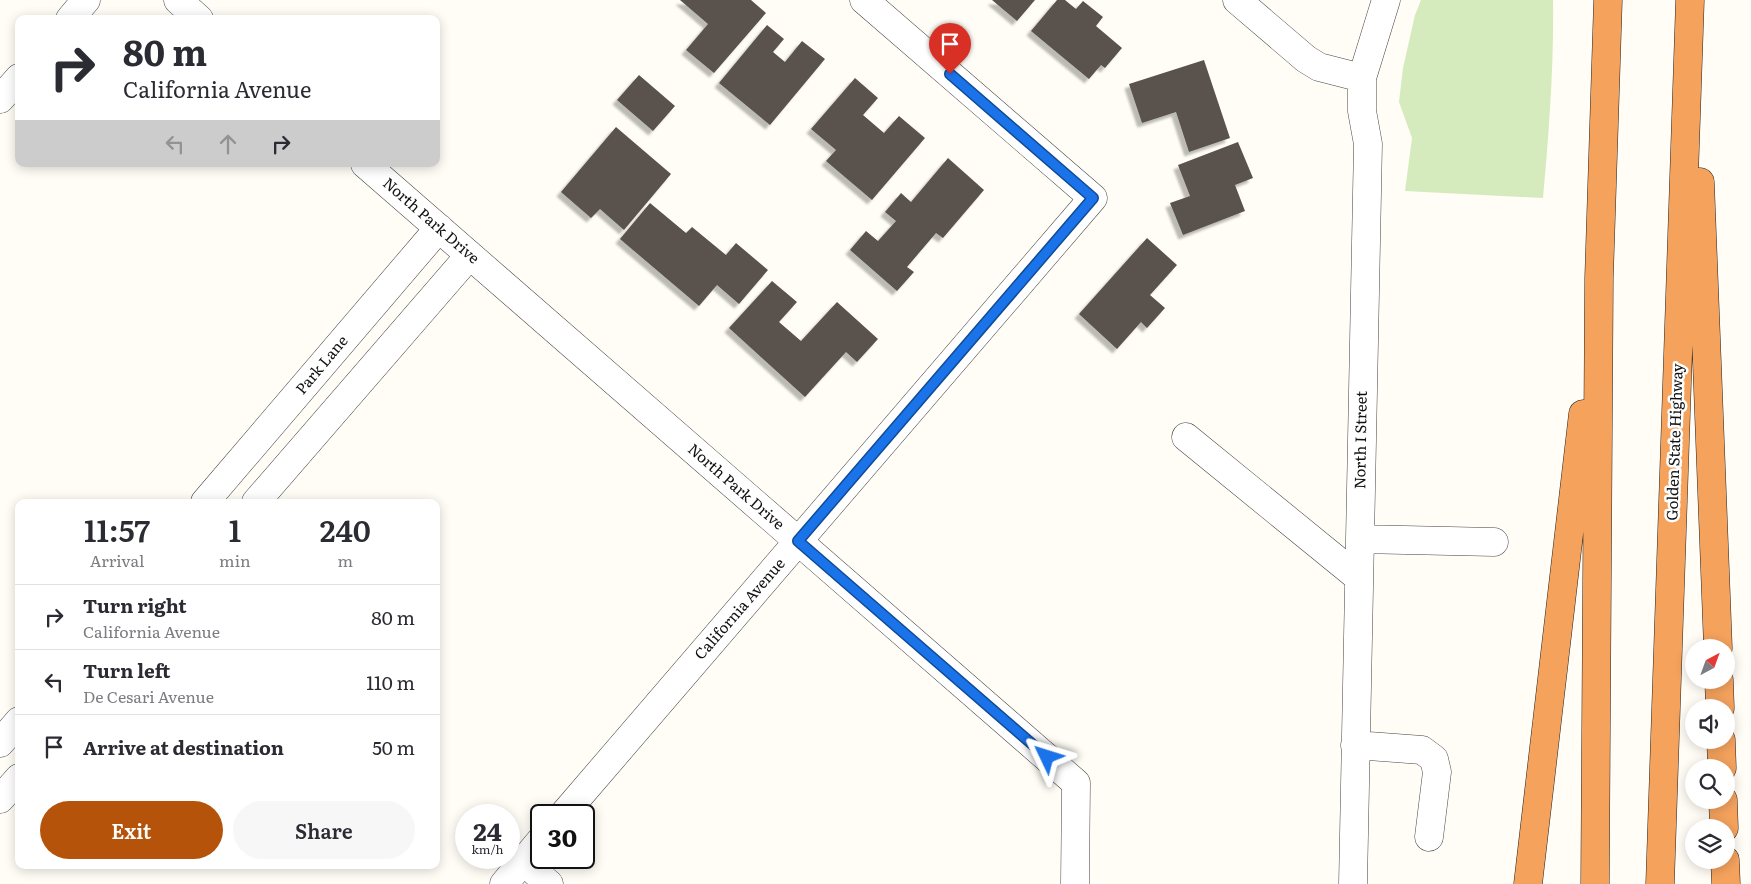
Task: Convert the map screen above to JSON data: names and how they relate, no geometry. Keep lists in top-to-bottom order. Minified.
{"streets":{"highway":["Golden State Highway"],"street":["North Park Drive","Park Lane","North I Street","California Avenue"]},"crossings":[["North Park Drive","Park Lane"],["North Park Drive","California Avenue"]],"north":"top right","page":{"turn":["80 m","California Avenue"],"eta":["11:57","Arrival","1","min","240","m"],"list":[{"name":"Turn right","note":"California Avenue","value":"80 m"},{"name":"Turn left","note":"De Cesari Avenue","value":"110 m"},{"name":"Arrive at destination","value":"50 m"}],"buttons":["Exit","Share"],"speed":"24 km/h","limit":"30"}}
